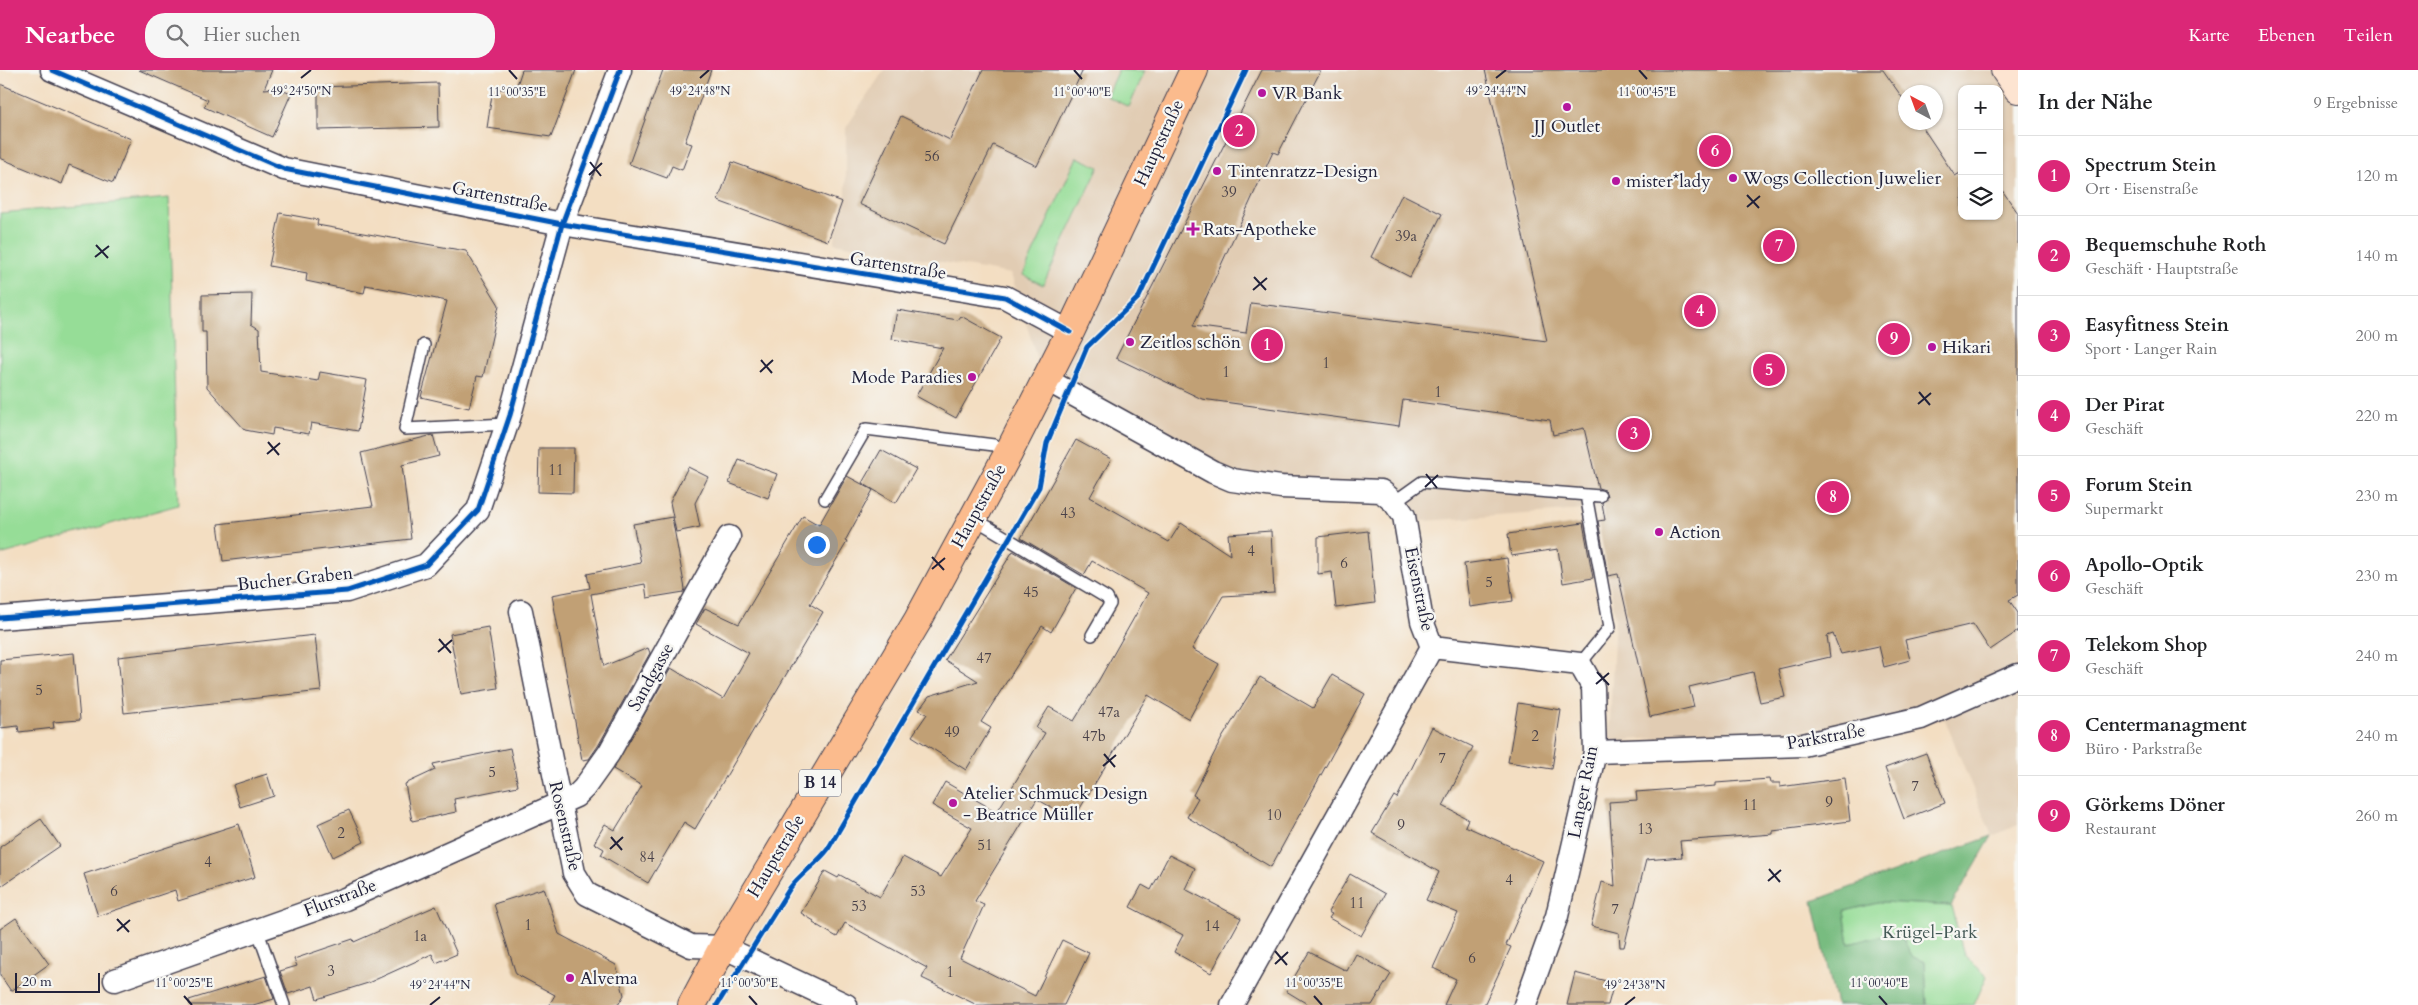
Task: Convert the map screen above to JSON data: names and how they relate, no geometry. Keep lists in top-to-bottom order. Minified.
{"streets":{"main road":["Hauptstraße","B 14"],"street":["Gartenstraße","Bucher Graben","Eisenstraße","Sandgasse","Parkstraße","Langer Rain","Rosenstraße","Flurstraße"]},"crossings":[["Hauptstraße","Gartenstraße"],["Hauptstraße","Rosenstraße"],["Gartenstraße","Bucher Graben"],["Sandgasse","Rosenstraße"],["Sandgasse","Flurstraße"],["Parkstraße","Langer Rain"],["Rosenstraße","Flurstraße"]],"parks":["Krügel-Park"],"places":{"other":["VR Bank","JJ Outlet","Tintenratzz-Design","Wogs Collection Juwelier","mister*lady","Zeitlos schön","Hikari","Mode Paradies","Action","Atelier Schmuck Design - Beatrice Müller","Alvema"],"health":["Rats-Apotheke"]},"house_numbers":["56","39","39a","1","1","1","11","43","4","6","5","45","47","5","47a","49","47b","2","7","5","7","9","11","10","9","13","2","51","84","4","4","6","53","11","53","7","1","14","1a","6","3","1"],"scale_bar":"20 m","north":"top left","page":{"header":"Nearbee","search":"Hier suchen","nav":["Karte","Ebenen","Teilen"],"heading":["In der Nähe","9 Ergebnisse"],"map_buttons":["+","−"],"pins":["2","6","7","4","9","1","5","3","8"],"list":[{"mark":"1","name":"Spectrum Stein","note":"Ort · Eisenstraße","value":"120 m"},{"mark":"2","name":"Bequemschuhe Roth","note":"Geschäft · Hauptstraße","value":"140 m"},{"mark":"3","name":"Easyfitness Stein","note":"Sport · Langer Rain","value":"200 m"},{"mark":"4","name":"Der Pirat","note":"Geschäft","value":"220 m"},{"mark":"5","name":"Forum Stein","note":"Supermarkt","value":"230 m"},{"mark":"6","name":"Apollo-Optik","note":"Geschäft","value":"230 m"},{"mark":"7","name":"Telekom Shop","note":"Geschäft","value":"240 m"},{"mark":"8","name":"Centermanagment","note":"Büro · Parkstraße","value":"240 m"},{"mark":"9","name":"Görkems Döner","note":"Restaurant","value":"260 m"}],"scale":"20 m"},"coordinates":["49°24'50\"N","49°24'48\"N","49°24'44\"N","11°00'35\"E","11°00'40\"E","11°00'45\"E","11°00'25\"E","11°00'30\"E","49°24'38\"N"]}
